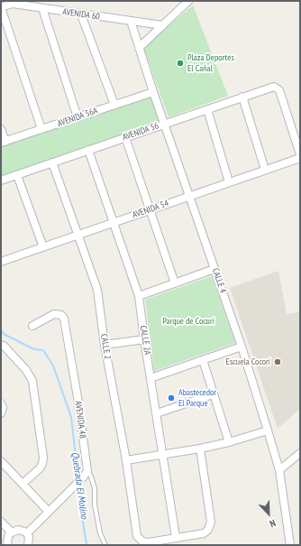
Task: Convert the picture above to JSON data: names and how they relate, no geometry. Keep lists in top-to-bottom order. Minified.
{"streets":{"street":["AVENIDA 60","AVENIDA 56A","AVENIDA 56","AVENIDA 54","CALLE 4","CALLE 2A","CALLE 2","AVENIDA 48"]},"crossings":[["AVENIDA 60","CALLE 4"],["AVENIDA 56A","CALLE 4"],["AVENIDA 56","CALLE 4"],["AVENIDA 56","CALLE 2A"],["AVENIDA 56","CALLE 2"],["AVENIDA 54","CALLE 4"],["AVENIDA 54","CALLE 2A"],["AVENIDA 54","CALLE 2"]],"water":["Quebrada El Molino"],"parks":["Parque de Cocorí"],"places":["Plaza Deportes El Cañal","Escuela Cocorí","Abastecedor El Parque"],"north":"bottom right"}
